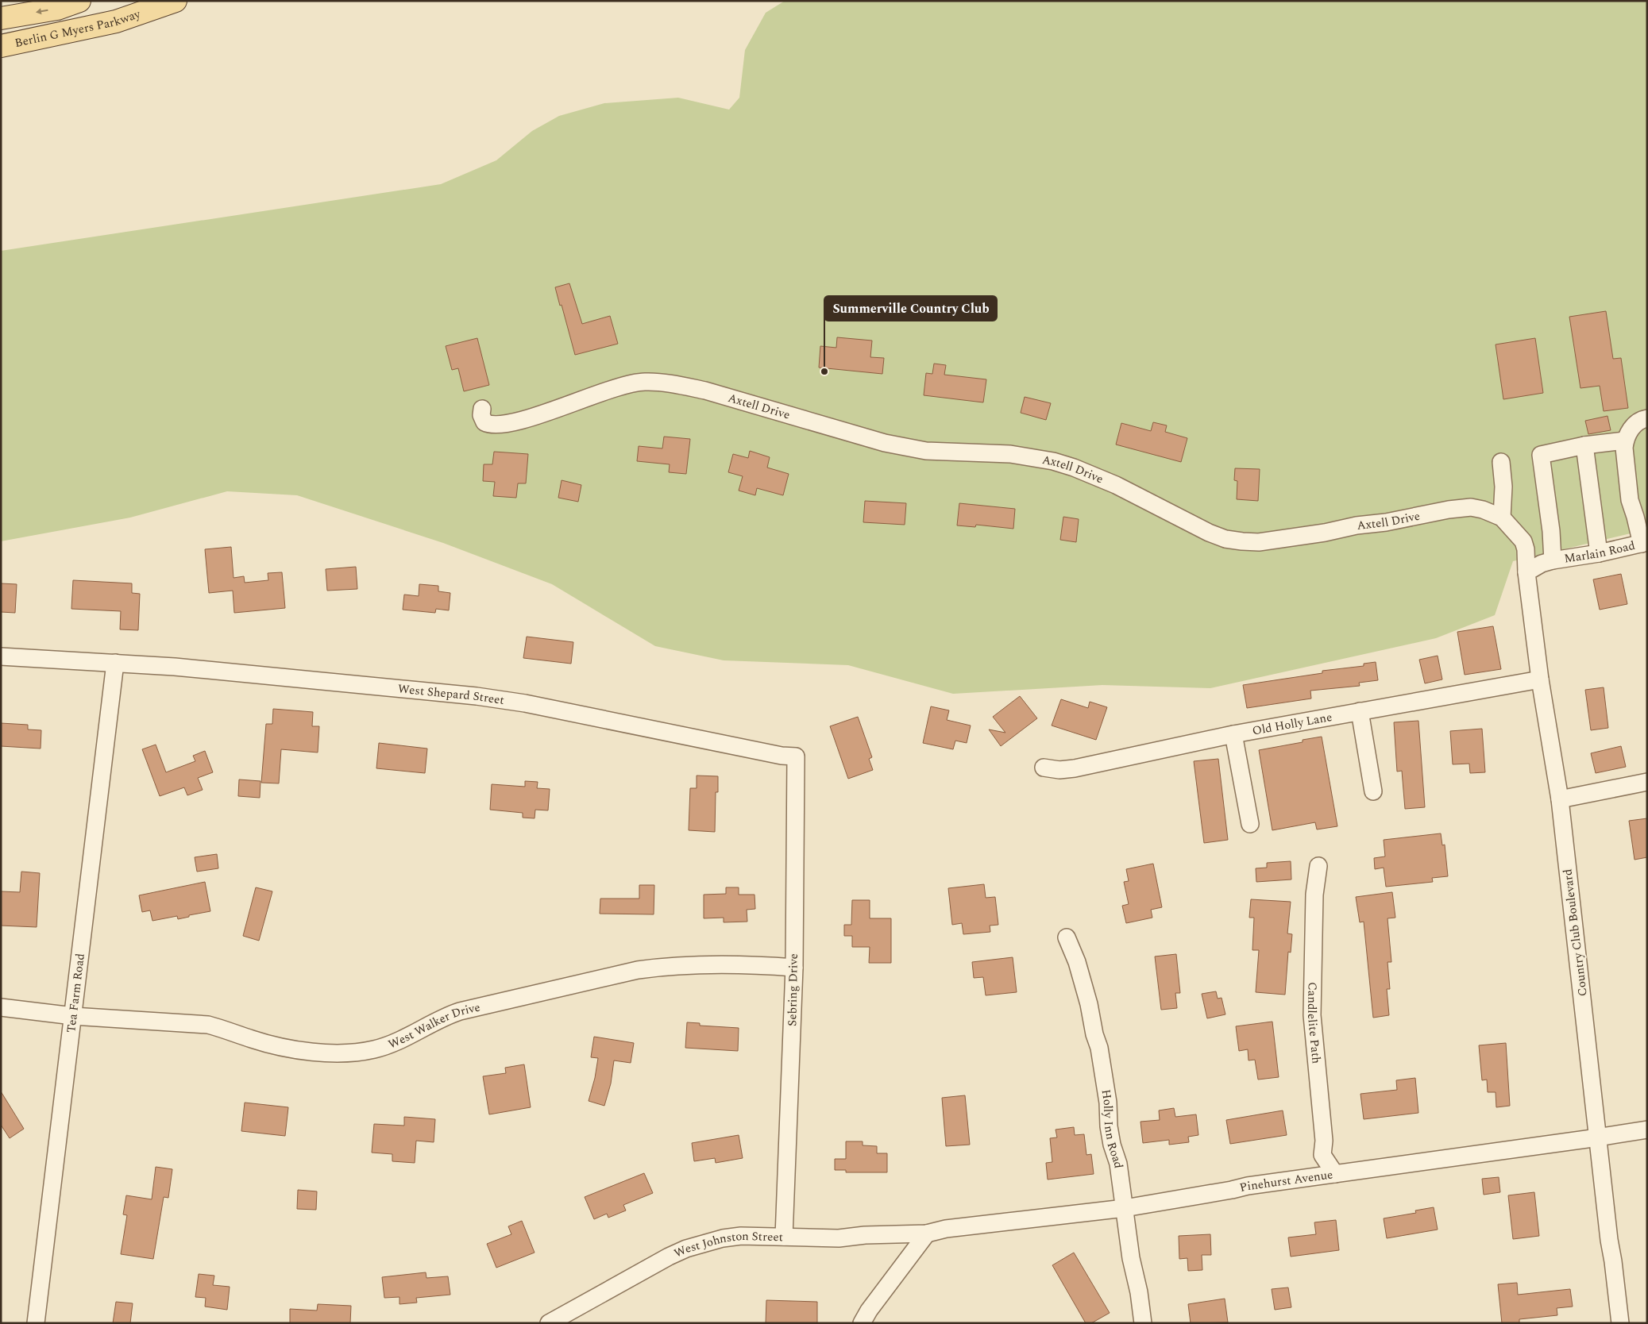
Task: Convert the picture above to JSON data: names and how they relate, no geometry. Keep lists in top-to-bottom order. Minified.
{"streets":{"main road":["Berlin G Myers Parkway"],"street":["Axtell Drive","Marlain Road","West Shepard Street","Old Holly Lane","Country Club Boulevard","Sebring Drive","Tea Farm Road","Candlelite Path","West Walker Drive","Holly Inn Road","Pinehurst Avenue","West Johnston Street"]},"crossings":[["Axtell Drive","Country Club Boulevard"],["West Shepard Street","Sebring Drive"],["West Shepard Street","Tea Farm Road"],["Old Holly Lane","Country Club Boulevard"],["Country Club Boulevard","Pinehurst Avenue"],["Sebring Drive","West Walker Drive"],["Sebring Drive","West Johnston Street"],["Tea Farm Road","West Walker Drive"],["Candlelite Path","Pinehurst Avenue"],["Holly Inn Road","Pinehurst Avenue"],["Pinehurst Avenue","West Johnston Street"]],"places":["Summerville Country Club"]}
